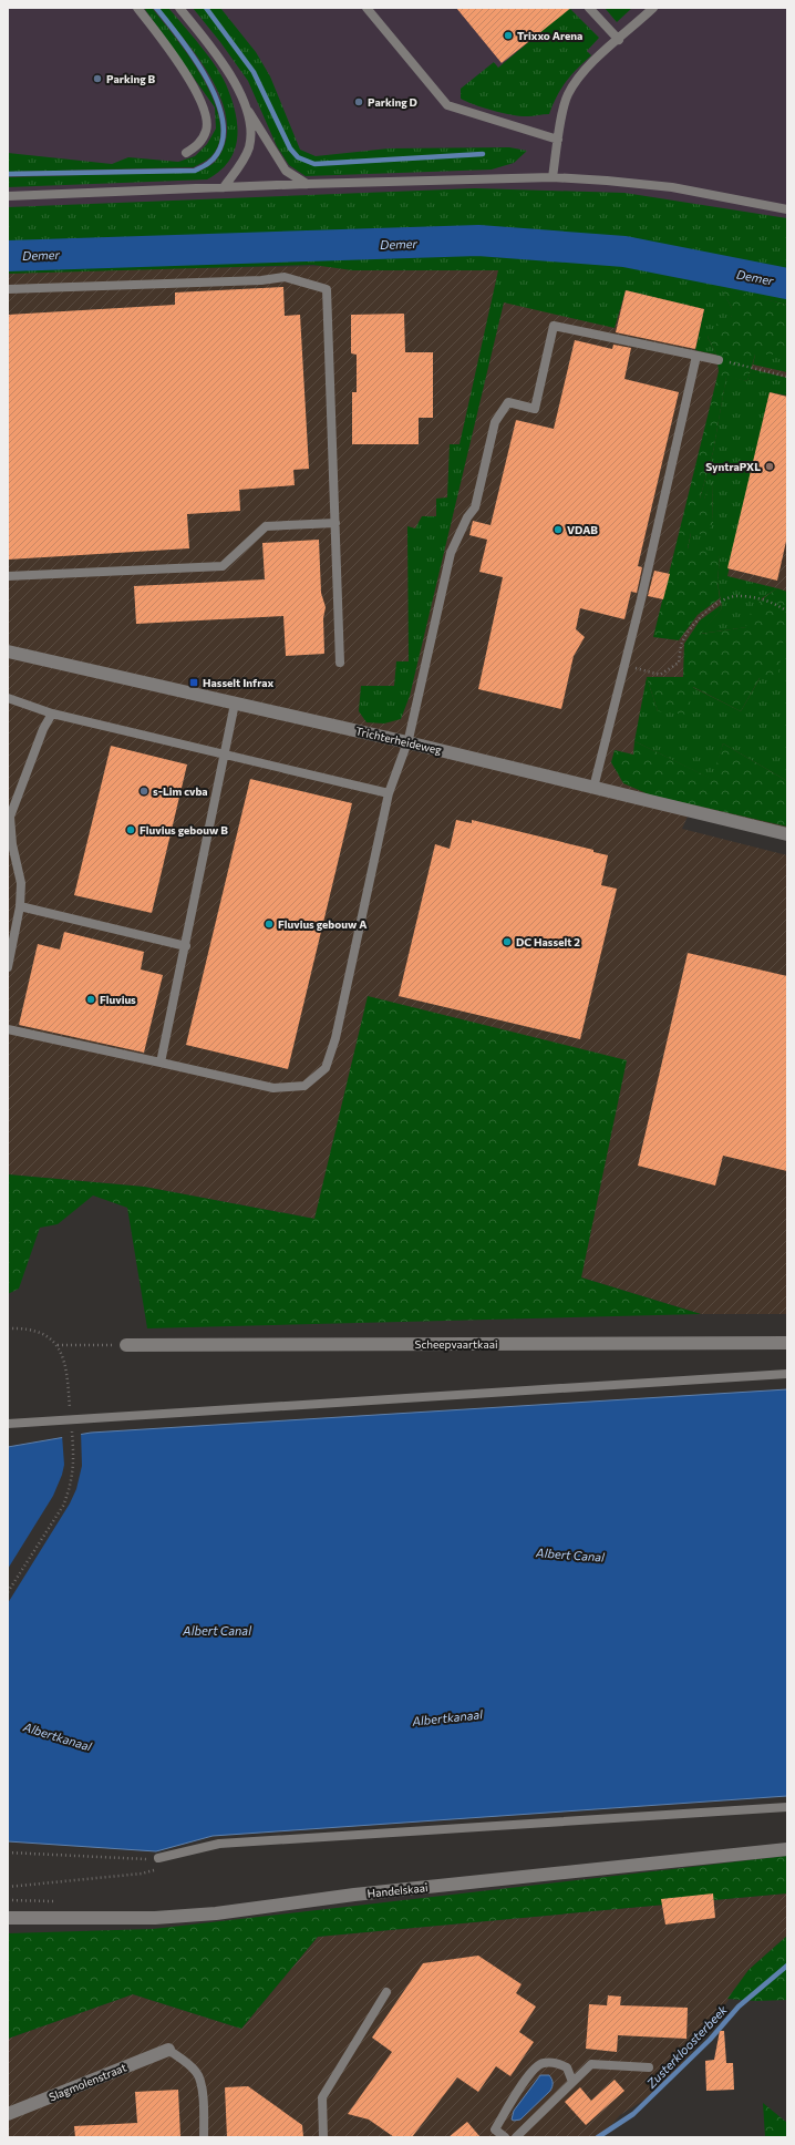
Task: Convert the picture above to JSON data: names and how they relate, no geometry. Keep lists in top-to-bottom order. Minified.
{"streets":{"street":["Trichterheideweg","Scheepvaartkaai","Handelskaai","Slagmolenstraat"]},"water":["Demer","Albert Canal","Albertkanaal","Zusterkloosterbeek"],"places":{"other":["Trixxo Arena","Parking B","Parking D","SyntraPXL","VDAB","s-Lim cvba","Fluvius gebouw B","Fluvius gebouw A","DC Hasselt 2","Fluvius"],"transit":["Hasselt Infrax"]}}
